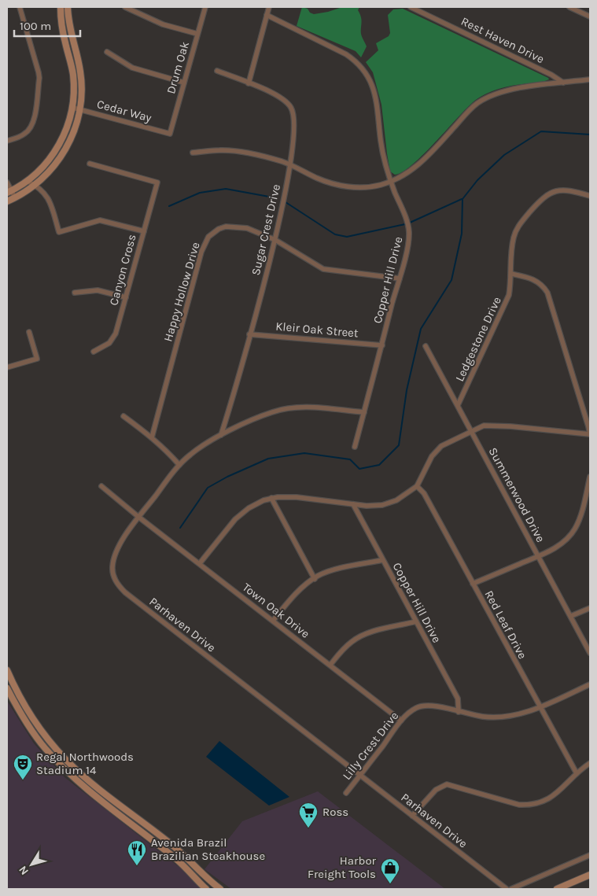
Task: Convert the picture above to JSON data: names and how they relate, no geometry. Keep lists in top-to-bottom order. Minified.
{"streets":{"street":["Rest Haven Drive","Drum Oak","Cedar Way","Sugar Crest Drive","Canyon Cross","Copper Hill Drive","Happy Hollow Drive","Kleir Oak Street","Ledgestone Drive","Summerwood Drive","Town Oak Drive","Parhaven Drive","Red Leaf Drive","Lilly Crest Drive"]},"crossings":[["Drum Oak","Cedar Way"],["Sugar Crest Drive","Happy Hollow Drive"],["Sugar Crest Drive","Kleir Oak Street"],["Sugar Crest Drive","Parhaven Drive"],["Copper Hill Drive","Happy Hollow Drive"],["Copper Hill Drive","Kleir Oak Street"],["Copper Hill Drive","Parhaven Drive"],["Copper Hill Drive","Lilly Crest Drive"],["Ledgestone Drive","Summerwood Drive"],["Town Oak Drive","Parhaven Drive"],["Town Oak Drive","Lilly Crest Drive"],["Parhaven Drive","Lilly Crest Drive"],["Red Leaf Drive","Lilly Crest Drive"]],"places":{"theatre":["Regal Northwoods Stadium 14"],"supermarket":["Ross"],"restaurant":["Avenida Brazil Brazilian Steakhouse"],"shop":["Harbor Freight Tools"]},"scale_bar":"100 m","north":"bottom left"}
